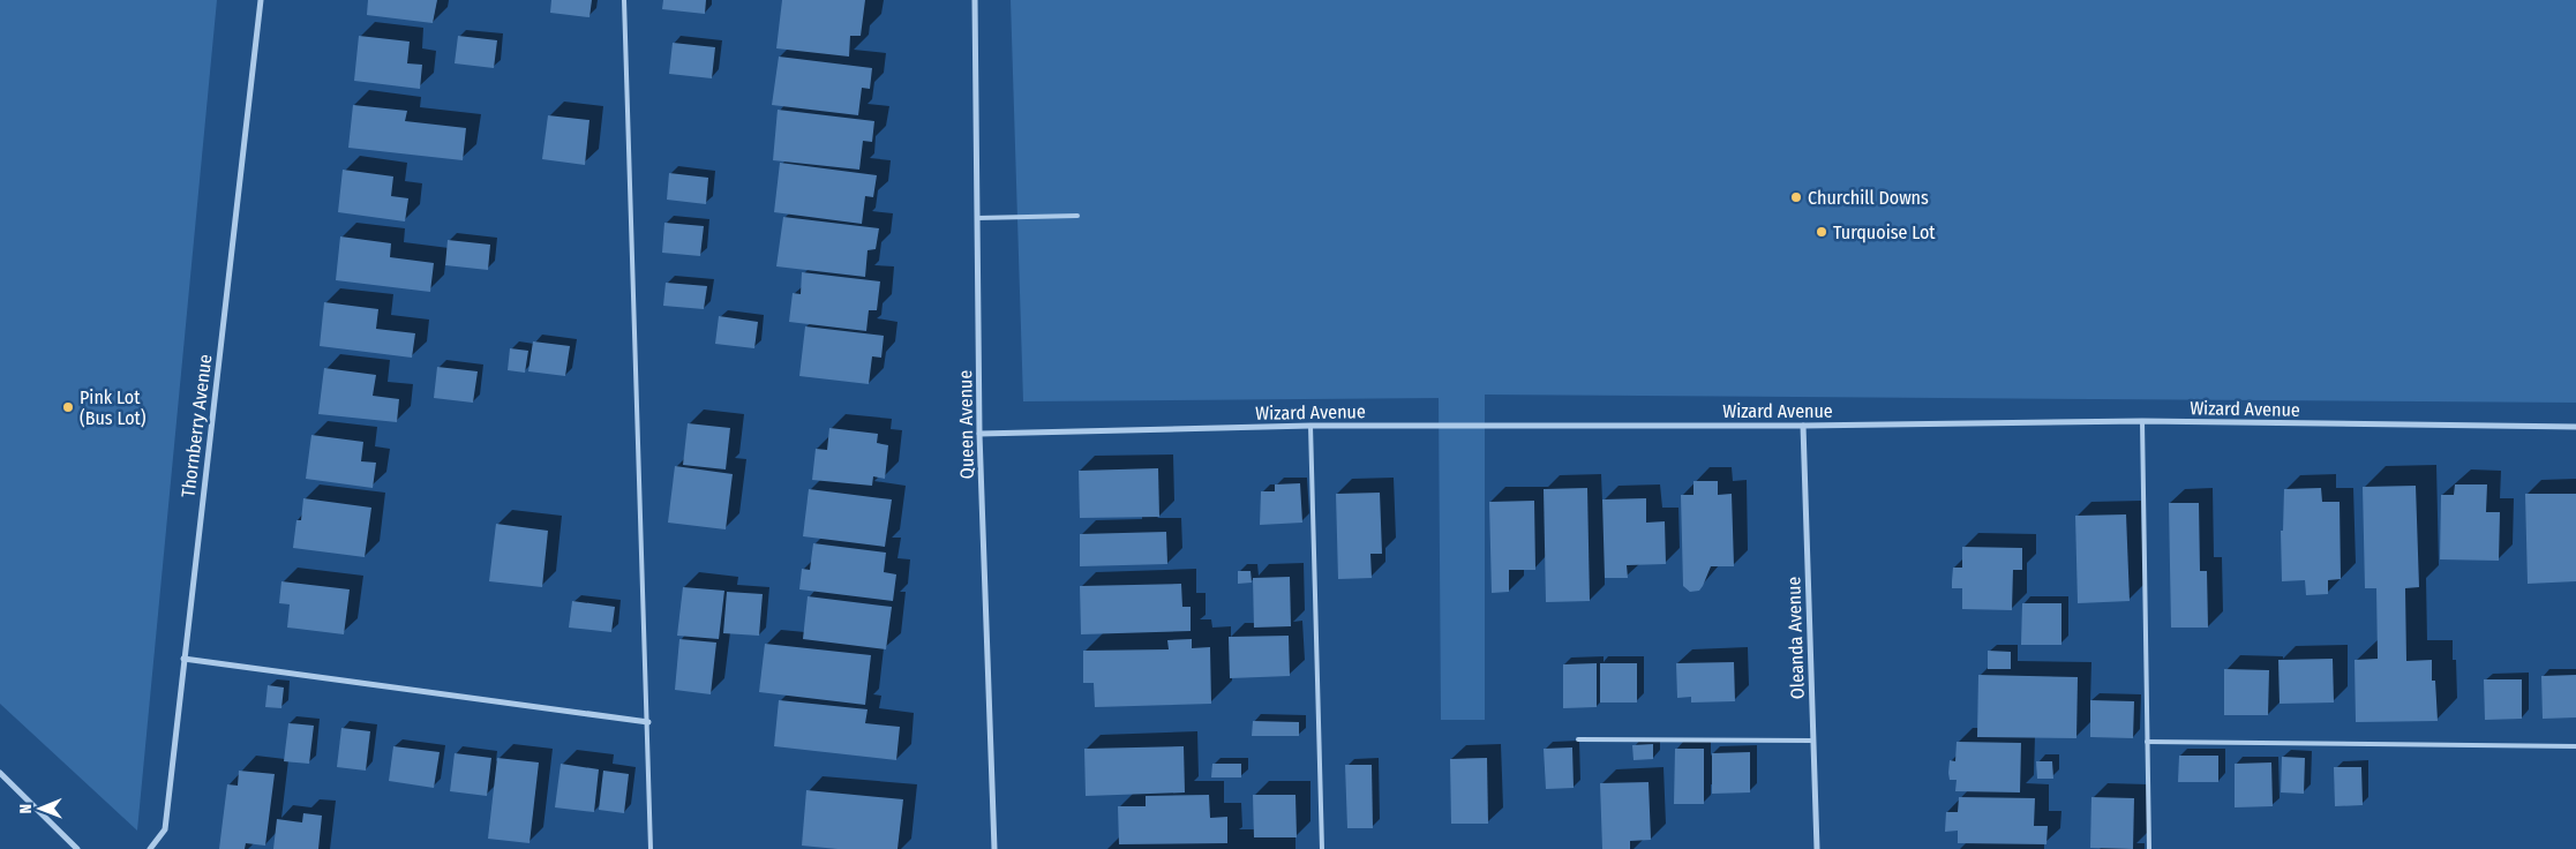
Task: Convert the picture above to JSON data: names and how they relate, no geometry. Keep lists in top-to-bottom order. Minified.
{"streets":{"street":["Wizard Avenue","Queen Avenue","Thornberry Avenue","Oleanda Avenue"]},"crossings":[["Wizard Avenue","Queen Avenue"],["Wizard Avenue","Oleanda Avenue"]],"places":["Churchill Downs","Turquoise Lot","Pink Lot (Bus Lot)"],"north":"left"}
